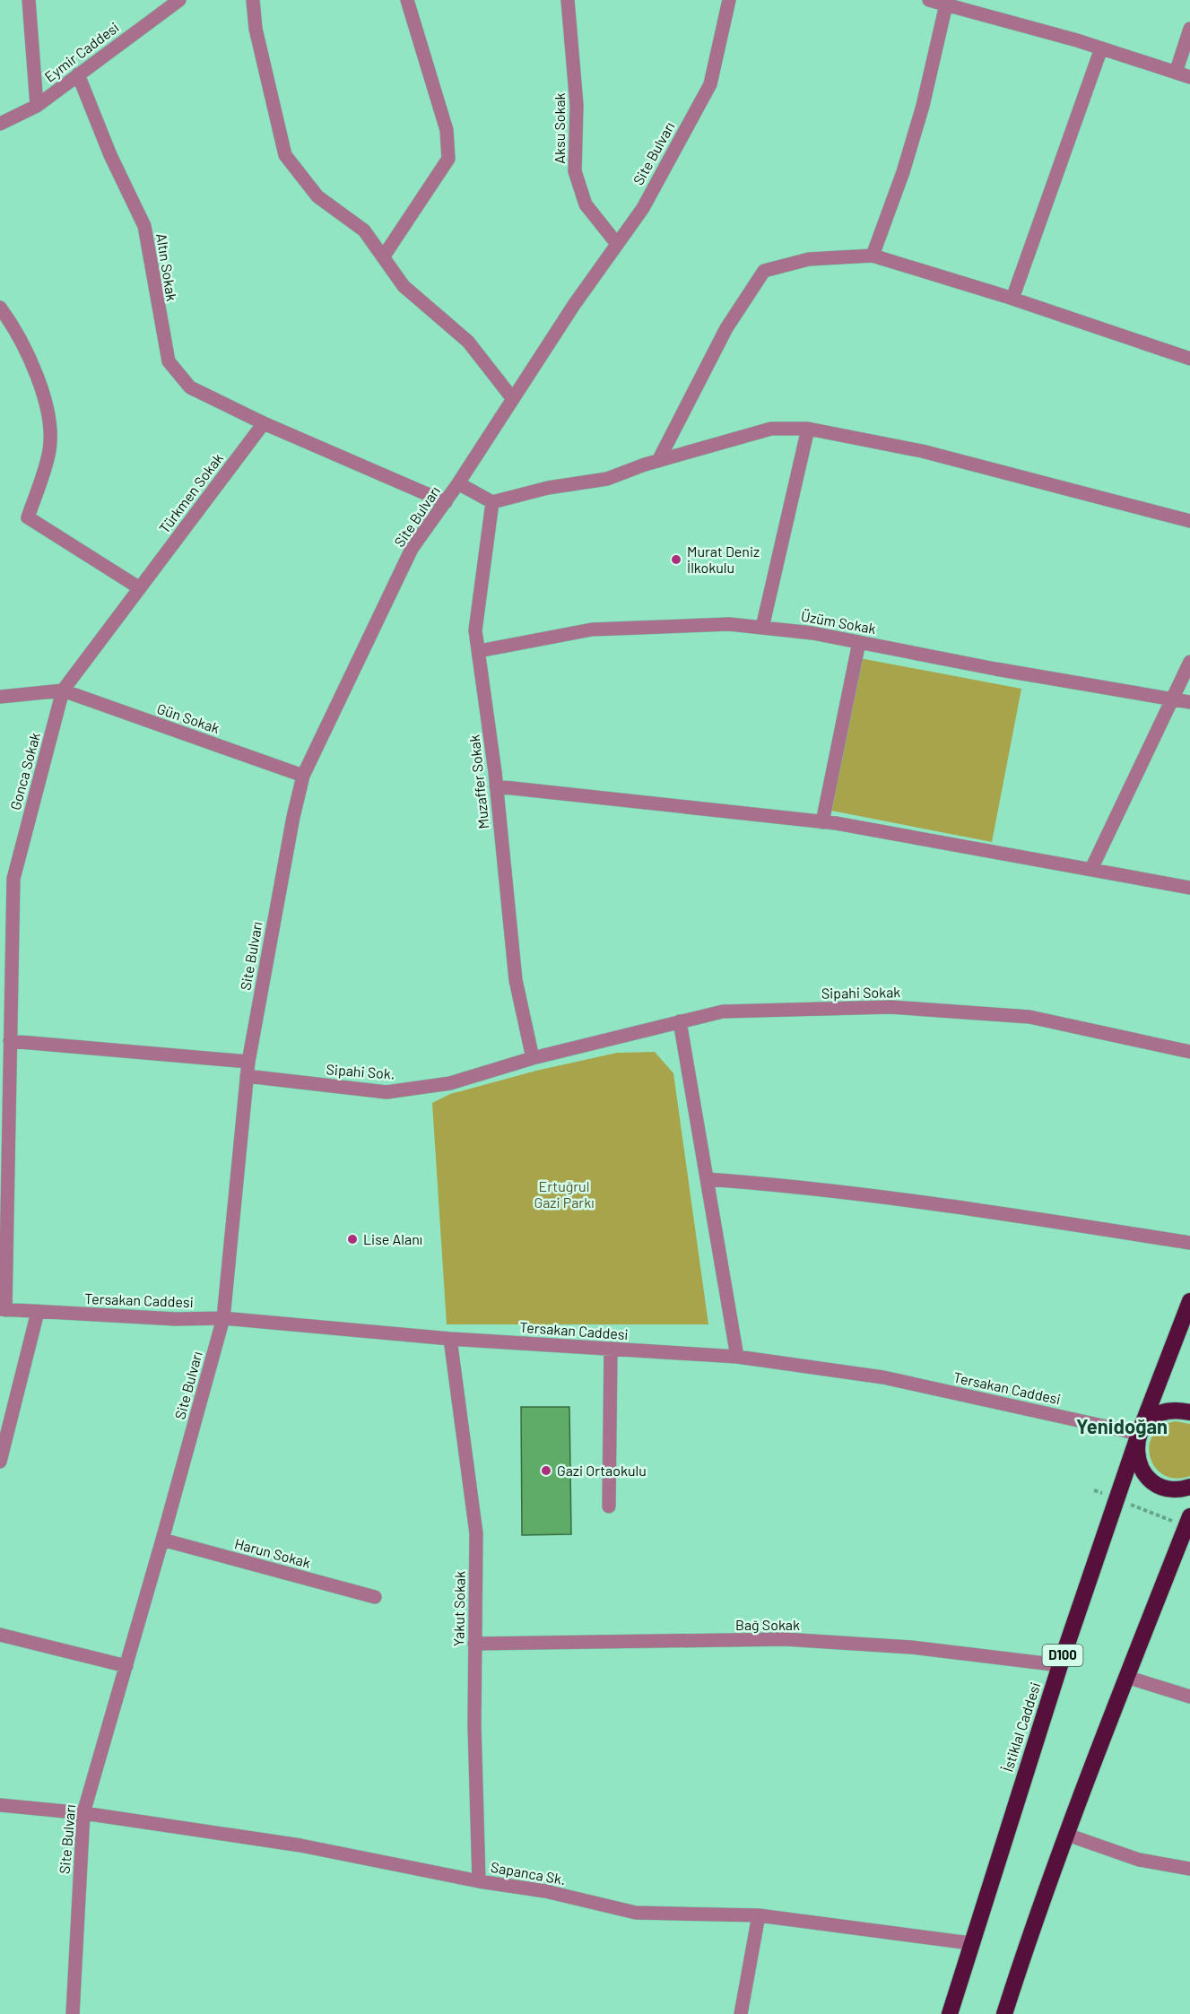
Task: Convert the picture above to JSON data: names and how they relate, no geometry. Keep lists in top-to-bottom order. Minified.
{"streets":{"highway":["D100","İstiklal Caddesi"],"street":["Eymir Caddesi","Aksu Sokak","Site Bulvarı","Altın Sokak","Türkmen Sokak","Üzüm Sokak","Gün Sokak","Gonca Sokak","Muzaffer Sokak","Sipahi Sokak","Sipahi Sok.","Tersakan Caddesi","Harun Sokak","Yakut Sokak","Bağ Sokak","Sapanca Sk."]},"crossings":[["Eymir Caddesi","Altın Sokak"],["Aksu Sokak","Site Bulvarı"],["Site Bulvarı","Gün Sokak"],["Site Bulvarı","Sipahi Sok."],["Site Bulvarı","Tersakan Caddesi"],["Site Bulvarı","Harun Sokak"],["Site Bulvarı","Sapanca Sk."],["Altın Sokak","Türkmen Sokak"],["Türkmen Sokak","Gün Sokak"],["Türkmen Sokak","Gonca Sokak"],["Üzüm Sokak","Muzaffer Sokak"],["Gün Sokak","Gonca Sokak"],["Gonca Sokak","Tersakan Caddesi"],["Muzaffer Sokak","Sipahi Sokak"],["Muzaffer Sokak","Sipahi Sok."],["Sipahi Sokak","Sipahi Sok."],["Tersakan Caddesi","Yakut Sokak"],["Tersakan Caddesi","İstiklal Caddesi"],["Yakut Sokak","Bağ Sokak"],["Yakut Sokak","Sapanca Sk."],["Bağ Sokak","İstiklal Caddesi"],["İstiklal Caddesi","Sapanca Sk."]],"districts":["Yenidoğan"],"parks":["Ertuğrul Gazi Parkı"],"places":["Murat Deniz İlkokulu","Lise Alanı","Gazi Ortaokulu"]}
